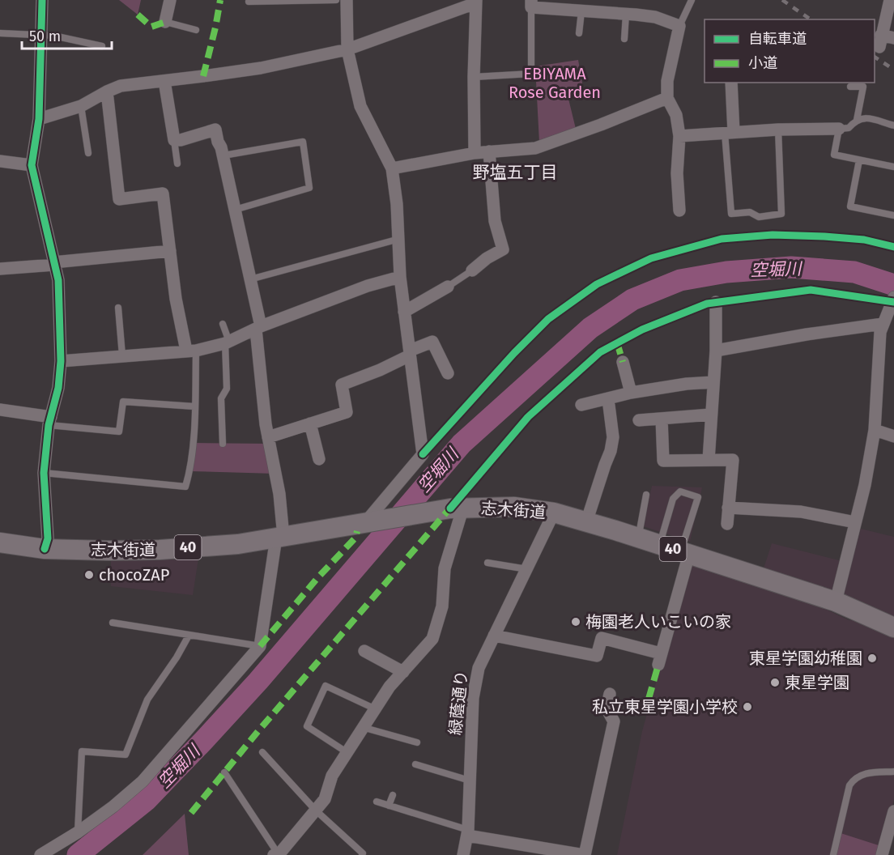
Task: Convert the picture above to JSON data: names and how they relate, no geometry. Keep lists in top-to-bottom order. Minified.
{"streets":{"main road":["志木街道","40"],"street":["緑蔭通り"]},"crossings":[["志木街道","緑蔭通り"]],"districts":["野塩五丁目"],"water":["空堀川"],"parks":["EBIYAMA Rose Garden"],"places":["chocoZAP","梅園老人いこいの家","東星学園幼稚園","東星学園","私立東星学園小学校"],"legend":["自転車道","小道"],"scale_bar":"50 m"}
